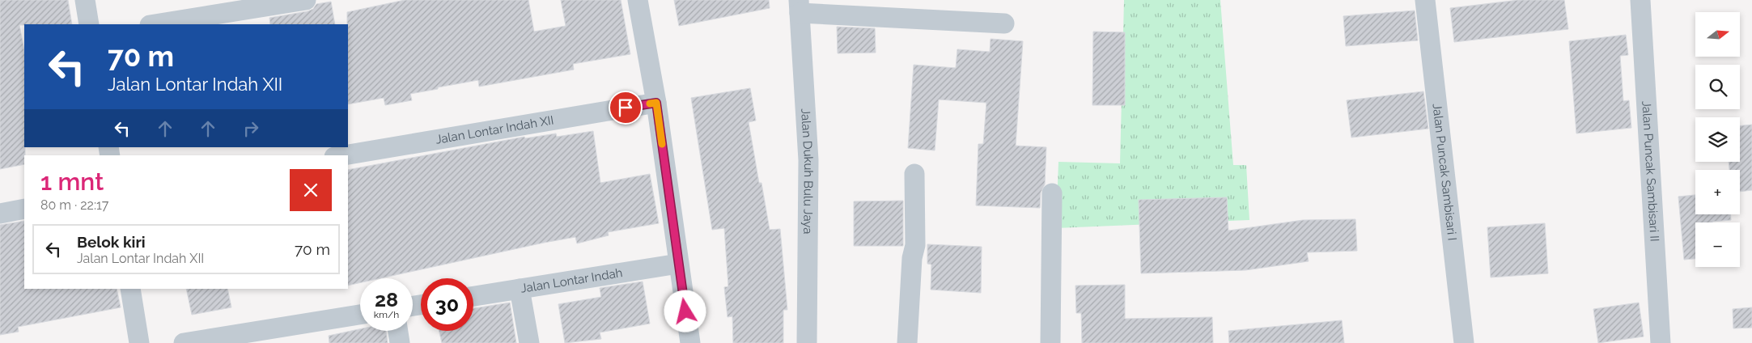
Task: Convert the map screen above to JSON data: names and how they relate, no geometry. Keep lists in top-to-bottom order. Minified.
{"streets":{"street":["Jalan Lontar Indah XII","Jalan Dukuh Bulu Jaya","Jalan Puncak Sambisari I","Jalan Puncak Sambisari II","Jalan Lontar Indah"]},"north":"right","page":{"map_buttons":["+","−"],"turn":["70 m","Jalan Lontar Indah XII"],"heading":["1 mnt","80 m · 22:17"],"list":[{"name":"Belok kiri","note":"Jalan Lontar Indah XII","value":"70 m"}],"speed":"28 km/h","limit":"30"}}
